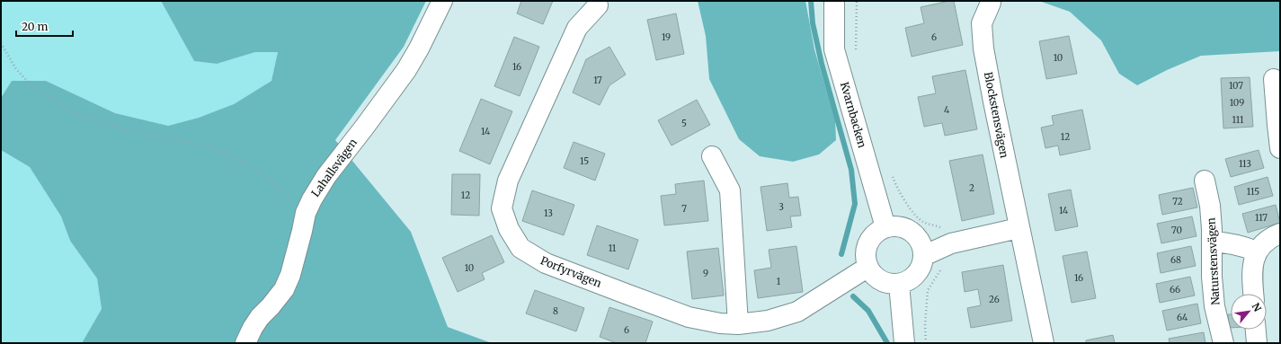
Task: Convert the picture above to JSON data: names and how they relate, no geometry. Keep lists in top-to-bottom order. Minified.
{"streets":{"street":["Kvarnbacken","Blockstensvägen","Lahallsvägen","Naturstensvägen","Porfyrvägen"]},"crossings":[["Kvarnbacken","Porfyrvägen"]],"house_numbers":["19","6","10","16","17","107","109","4","111","5","14","12","15","113","2","115","12","72","3","7","14","13","117","70","11","68","10","9","16","1","66","26","8","64","6"],"scale_bar":"20 m","north":"top right"}
